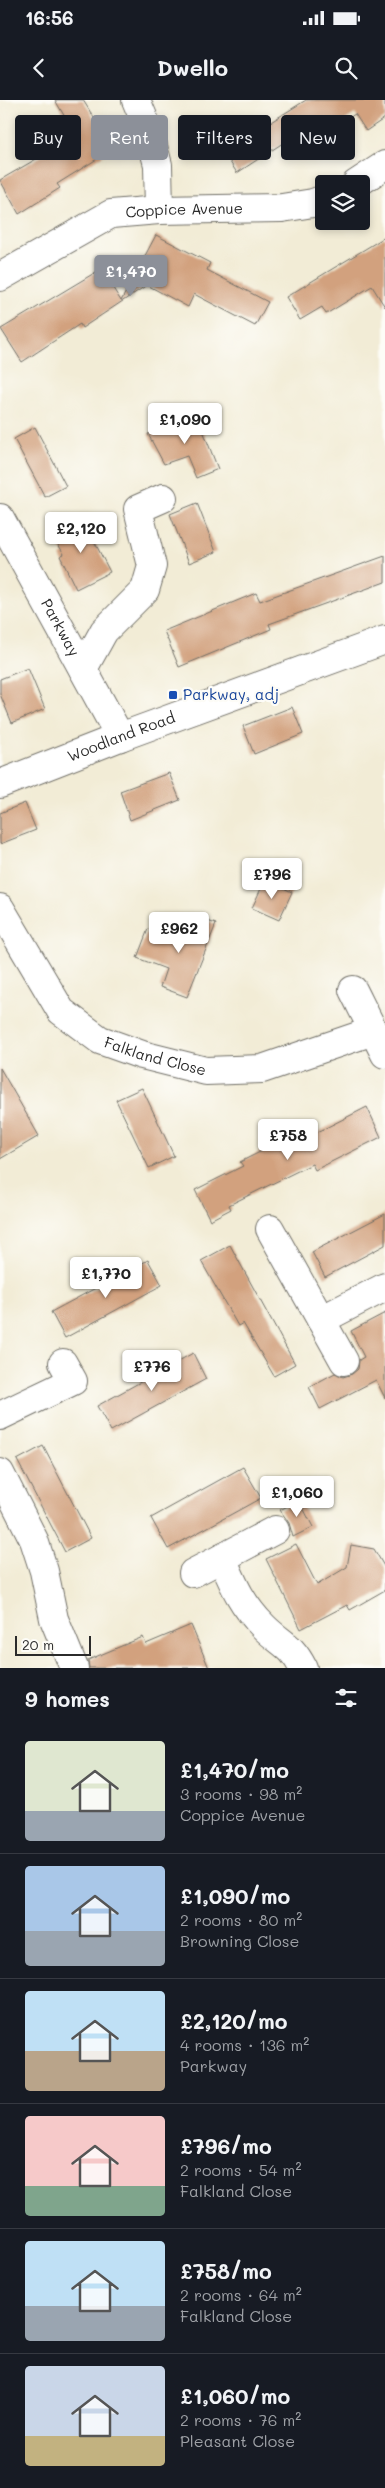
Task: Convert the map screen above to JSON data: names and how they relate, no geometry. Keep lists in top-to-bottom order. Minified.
{"streets":{"street":["Coppice Avenue","Parkway","Woodland Road","Falkland Close"]},"crossings":[["Parkway","Woodland Road"]],"places":{"transit":["Parkway, adj"]},"scale_bar":"20 m","page":{"status":"16:56","header":"Dwello","chip":["Buy","Rent","Filters","New"],"price":["£1,470","£1,090","£2,120","£796","£962","£758","£1,770","£776","£1,060"],"scale":"20 m","heading":"9 homes","list":[{"name":"£1,470/mo","note":"3 rooms · 98 m² · Coppice Avenue"},{"name":"£1,090/mo","note":"2 rooms · 80 m² · Browning Close"},{"name":"£2,120/mo","note":"4 rooms · 136 m² · Parkway"},{"name":"£796/mo","note":"2 rooms · 54 m² · Falkland Close"},{"name":"£758/mo","note":"2 rooms · 64 m² · Falkland Close"},{"name":"£1,060/mo","note":"2 rooms · 76 m² · Pleasant Close"}]}}
